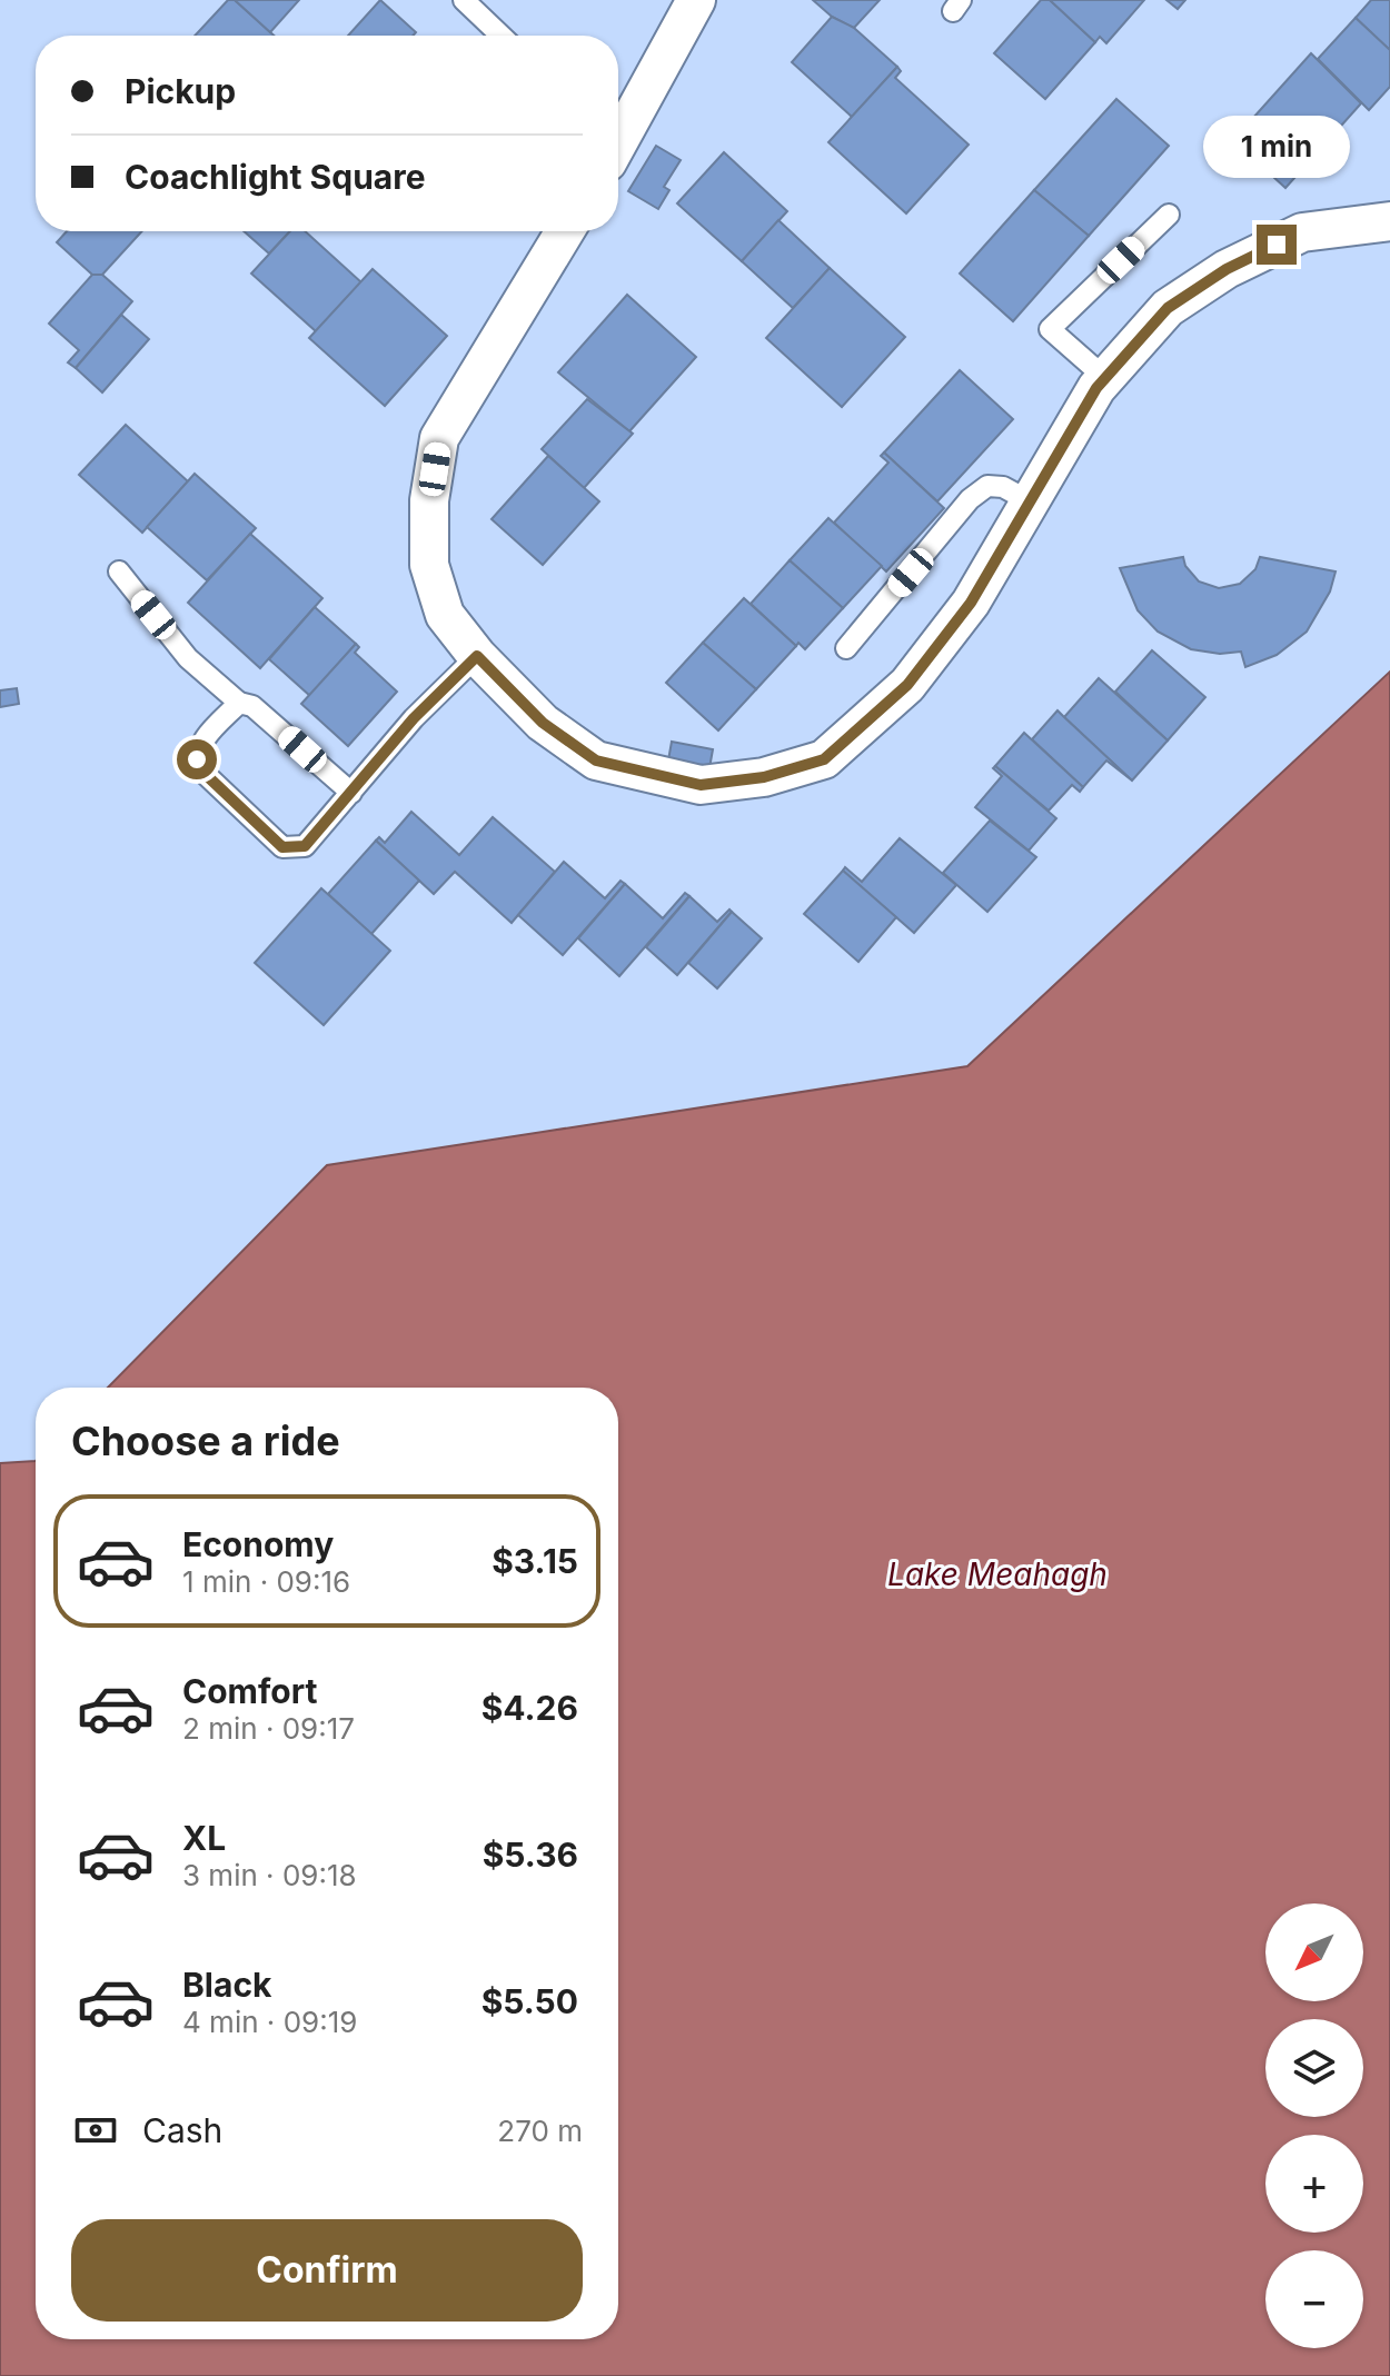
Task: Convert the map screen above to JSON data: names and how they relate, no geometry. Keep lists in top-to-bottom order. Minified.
{"water":["Lake Meahagh"],"north":"bottom left","page":{"banner":["Pickup","Coachlight Square"],"bubble":"1 min","heading":"Choose a ride","list":[{"name":"Economy","note":"1 min · 09:16","value":"$3.15"},{"name":"Comfort","note":"2 min · 09:17","value":"$4.26"},{"name":"XL","note":"3 min · 09:18","value":"$5.36"},{"name":"Black","note":"4 min · 09:19","value":"$5.50"}],"map_buttons":["+","−"],"pay":["Cash","270 m"],"buttons":"Confirm"}}
